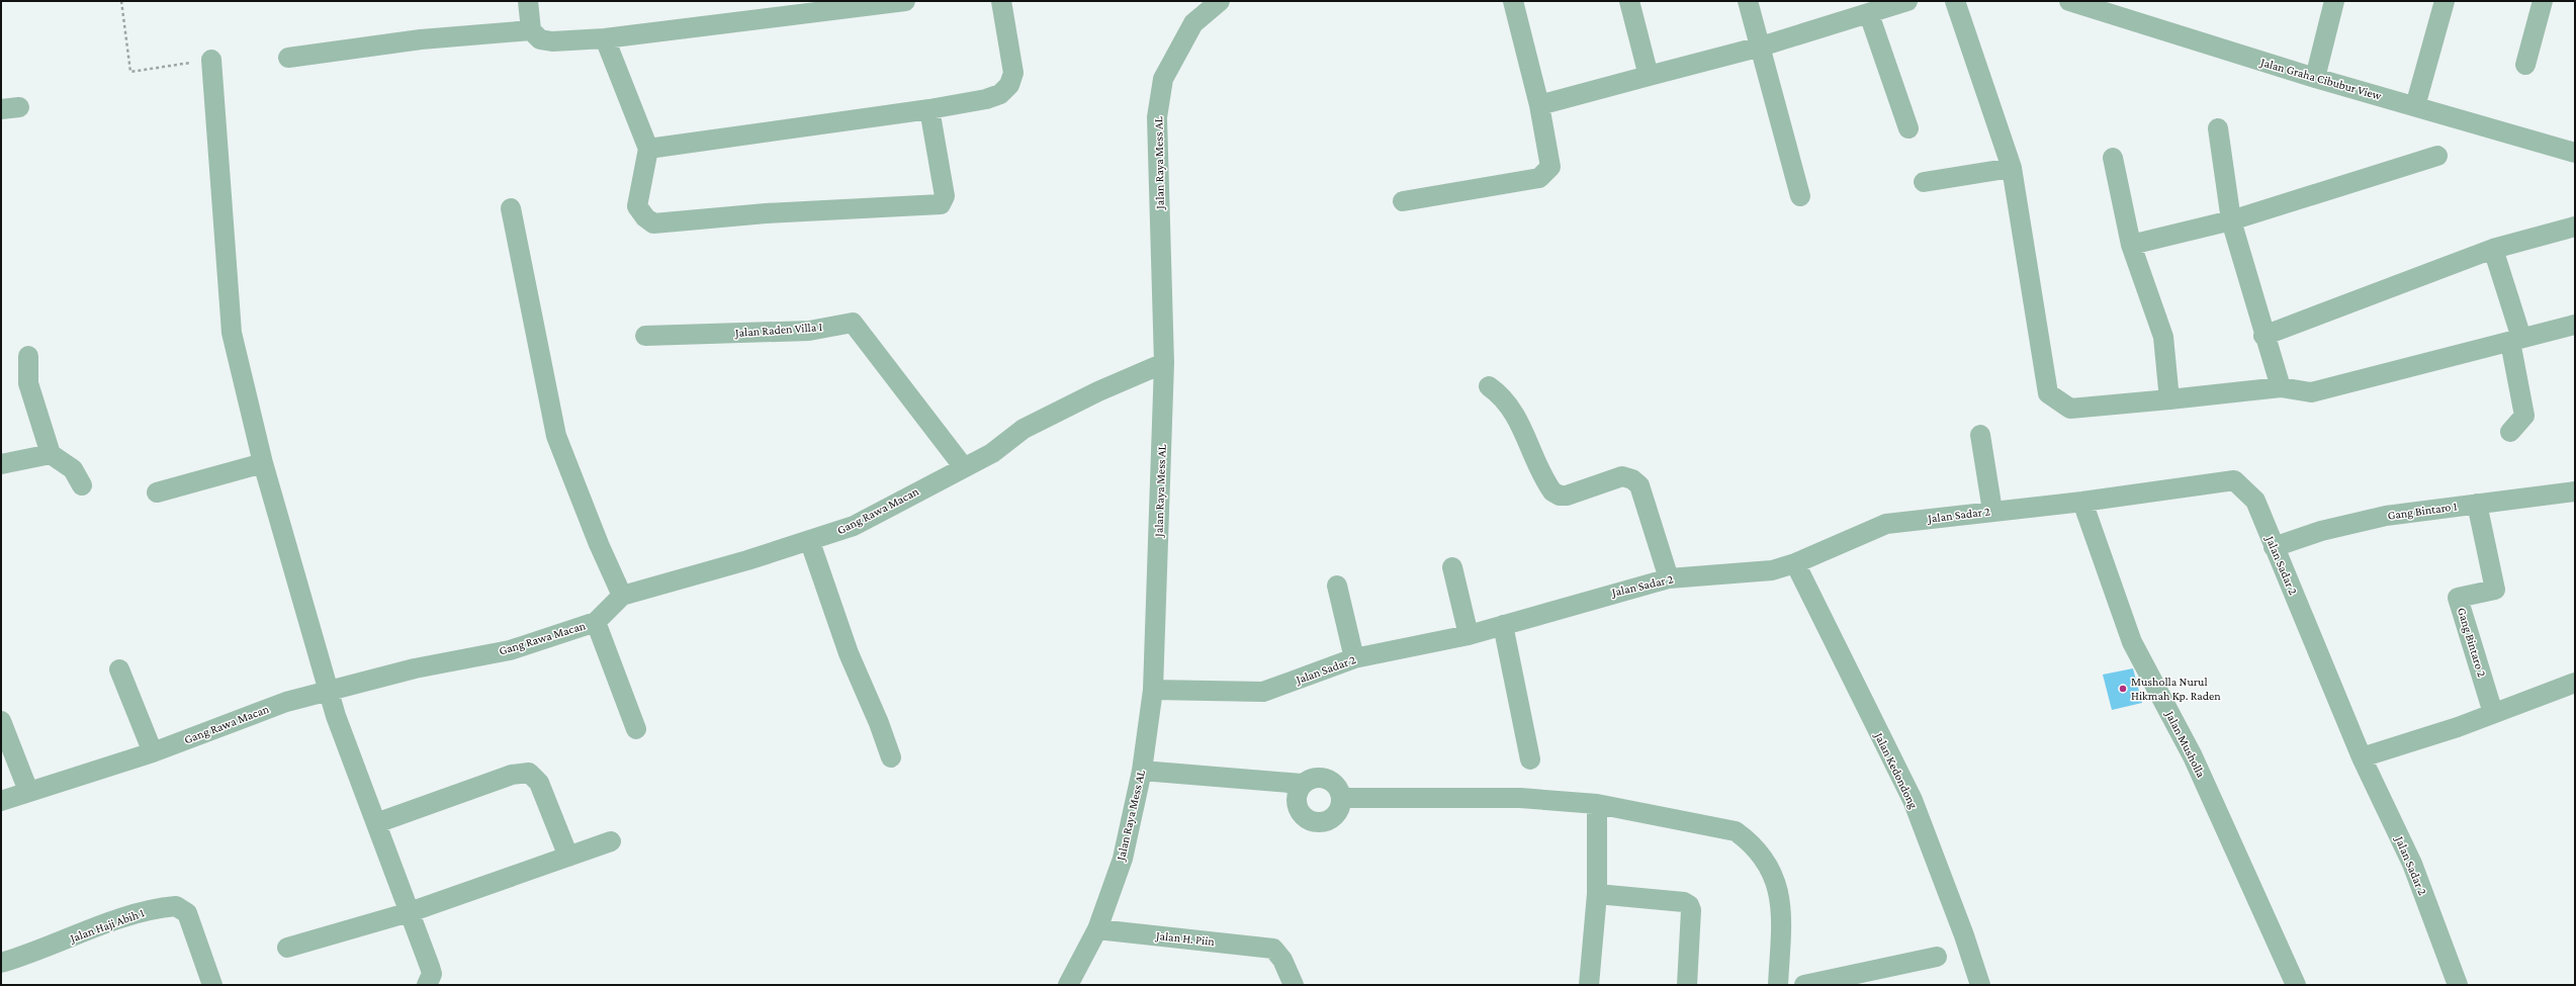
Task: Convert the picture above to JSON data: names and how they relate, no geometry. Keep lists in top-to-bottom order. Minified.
{"streets":{"street":["Jalan Graha Cibubur View","Jalan Raya Mess AL","Jalan Raden Villa I","Gang Rawa Macan","Gang Bintaro 1","Jalan Sadar 2","Gang Bintaro 2","Jalan Musholla","Jalan Kedondong","Jalan Haji Abih 1","Jalan H. Piin"]},"crossings":[["Jalan Raya Mess AL","Gang Rawa Macan"],["Jalan Raya Mess AL","Jalan Sadar 2"],["Jalan Raya Mess AL","Jalan H. Piin"],["Jalan Raden Villa I","Gang Rawa Macan"],["Gang Bintaro 1","Jalan Sadar 2"],["Gang Bintaro 1","Gang Bintaro 2"],["Jalan Sadar 2","Jalan Musholla"],["Jalan Sadar 2","Jalan Kedondong"]],"places":["Musholla Nurul Hikmah Kp. Raden"]}
